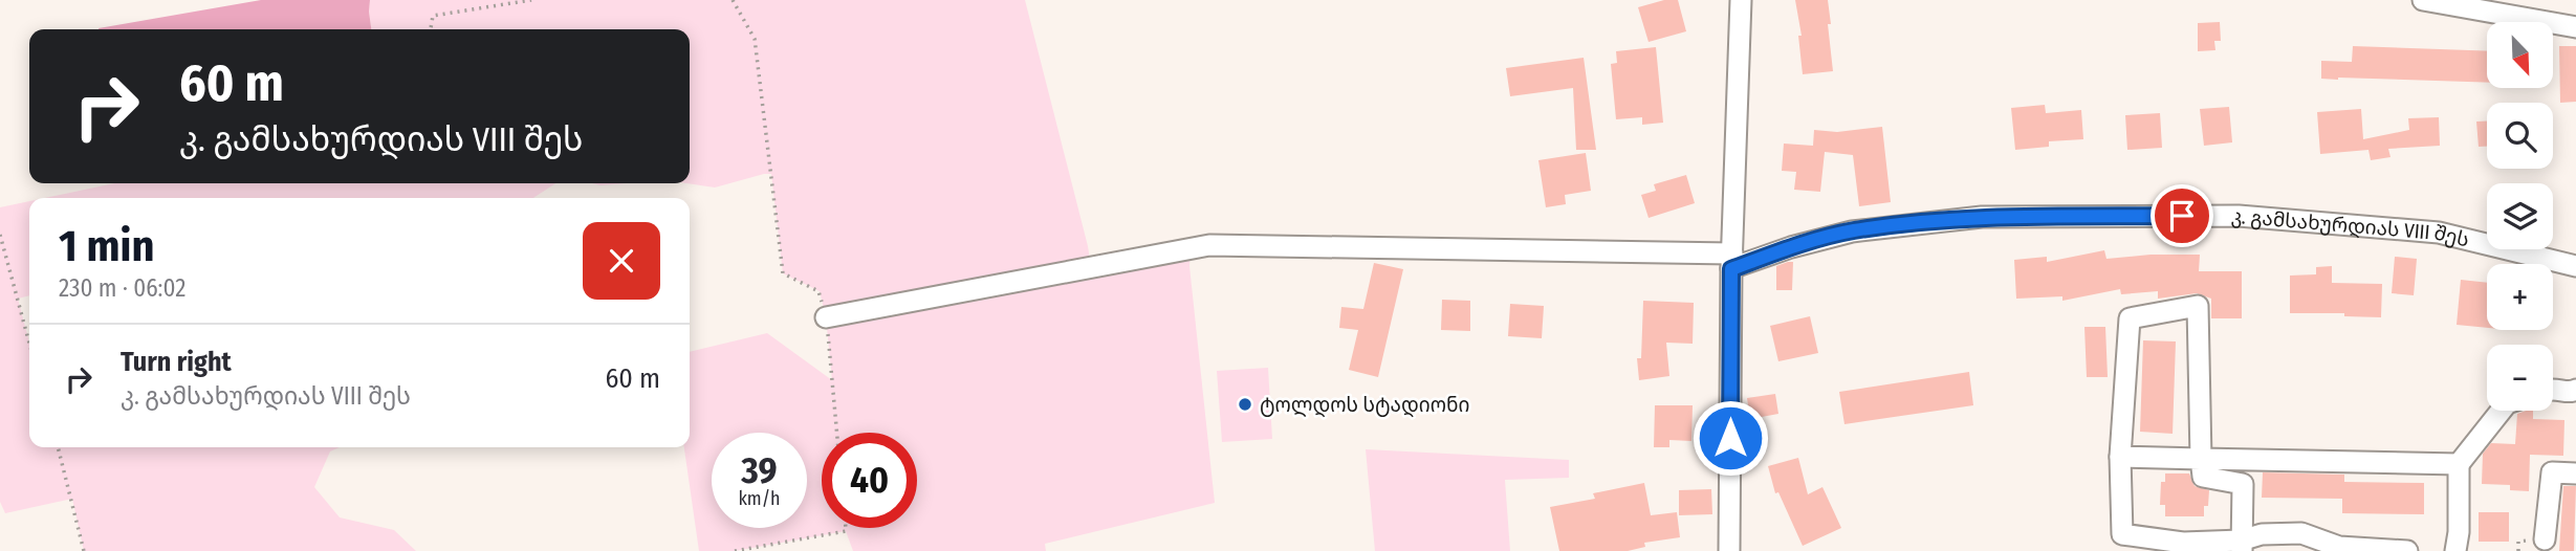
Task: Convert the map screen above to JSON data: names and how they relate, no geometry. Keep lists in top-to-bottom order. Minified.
{"streets":{"street":["კ. გამსახურდიას VIII შეს"]},"places":["ტოლდოს სტადიონი"],"north":"bottom right","page":{"map_buttons":["+","−"],"turn":["60 m","კ. გამსახურდიას VIII შეს"],"heading":["1 min","230 m · 06:02"],"list":[{"name":"Turn right","note":"კ. გამსახურდიას VIII შეს","value":"60 m"}],"speed":"39 km/h","limit":"40"}}
